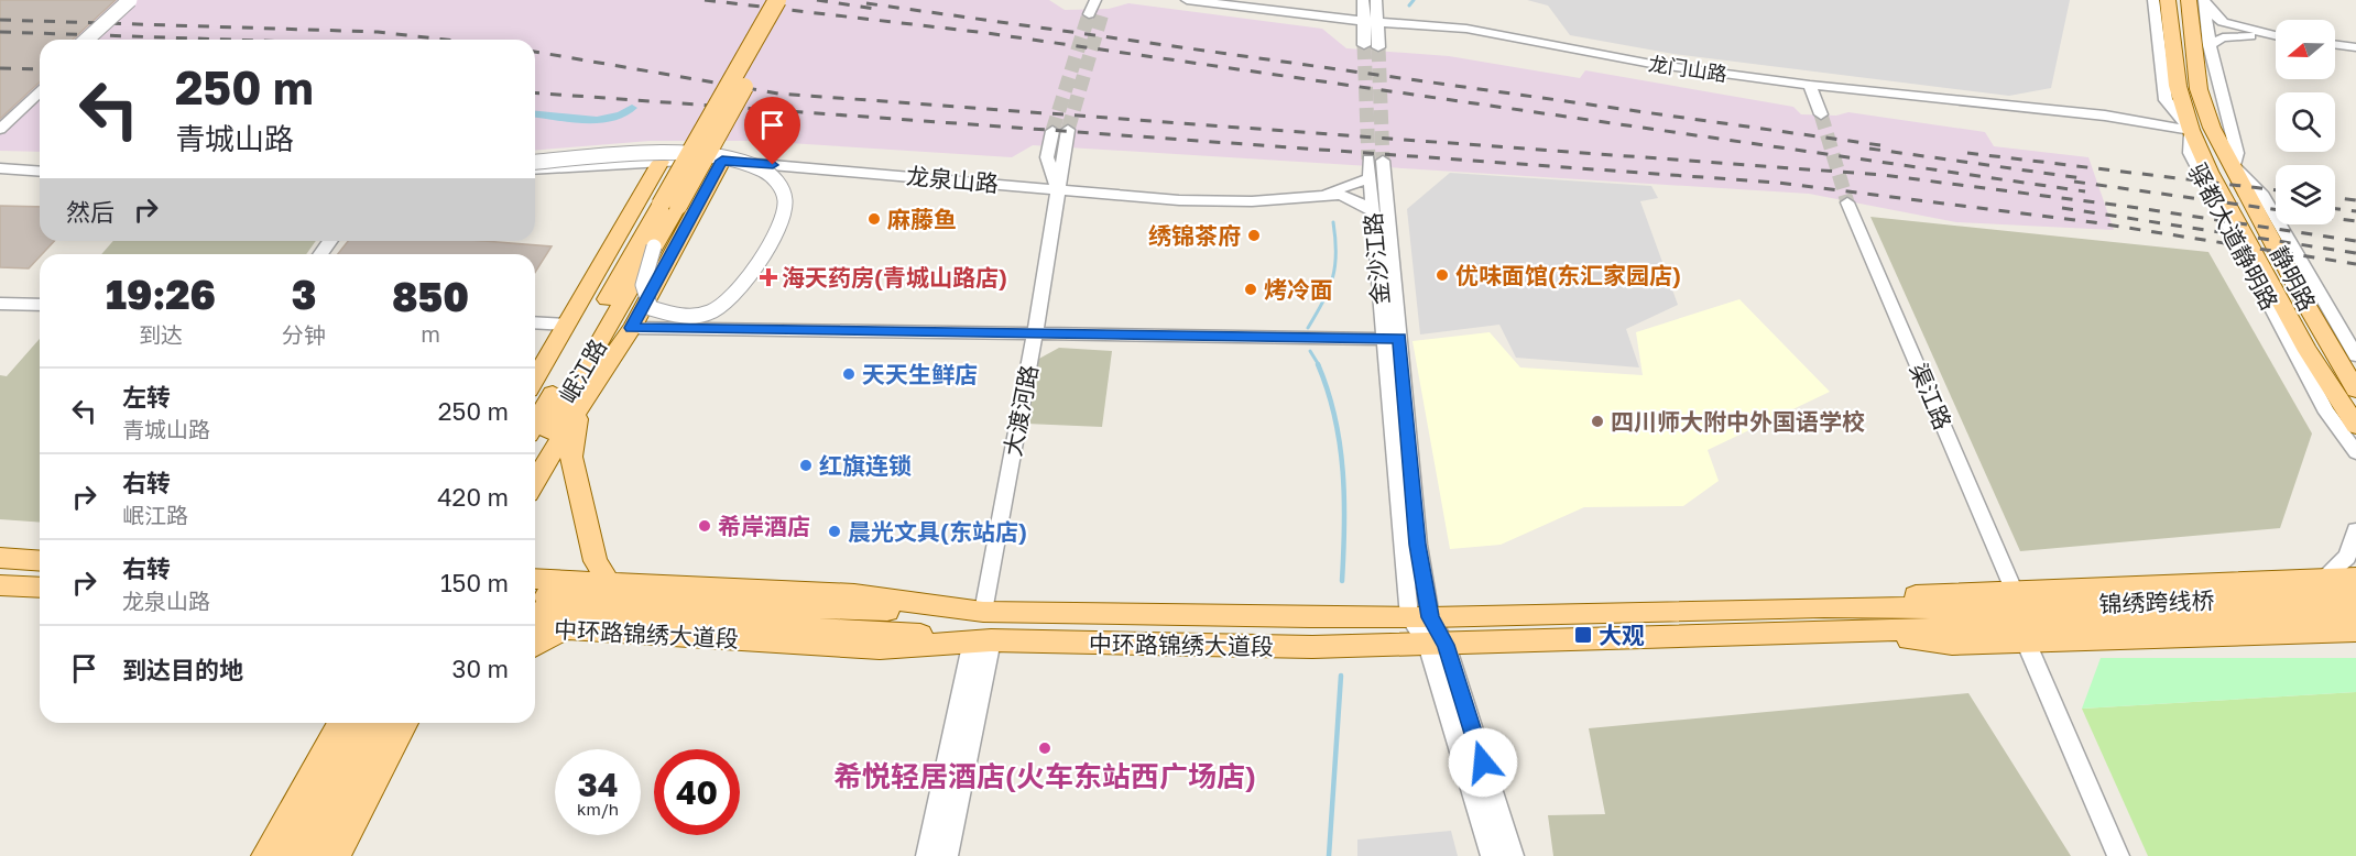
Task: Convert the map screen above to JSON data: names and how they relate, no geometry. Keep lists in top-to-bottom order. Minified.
{"streets":{"main road":["驿都大道静明路","静明路","岷江路","锦绣跨线桥","中环路锦绣大道段"],"street":["龙门山路","龙泉山路","金沙江路","渠江路","大渡河路"]},"crossings":[["龙门山路","驿都大道静明路"],["龙门山路","静明路"],["龙泉山路","金沙江路"],["龙泉山路","岷江路"],["龙泉山路","大渡河路"],["驿都大道静明路","静明路"],["金沙江路","中环路锦绣大道段"],["大渡河路","中环路锦绣大道段"]],"places":{"other":["麻藤鱼","绣锦茶府","优味面馆(东汇家园店)","烤冷面","天天生鲜店","四川师大附中外国语学校","红旗连锁","希岸酒店","晨光文具(东站店)","希悦轻居酒店(火车东站西广场店)"],"health":["海天药房(青城山路店)"],"transit":["大观"]},"north":"left","page":{"turn":["250 m","青城山路"],"then":"然后","eta":["19:26","到达","3","分钟","850","m"],"list":[{"name":"左转","note":"青城山路","value":"250 m"},{"name":"右转","note":"岷江路","value":"420 m"},{"name":"右转","note":"龙泉山路","value":"150 m"},{"name":"到达目的地","value":"30 m"}],"speed":"34 km/h","limit":"40"}}
